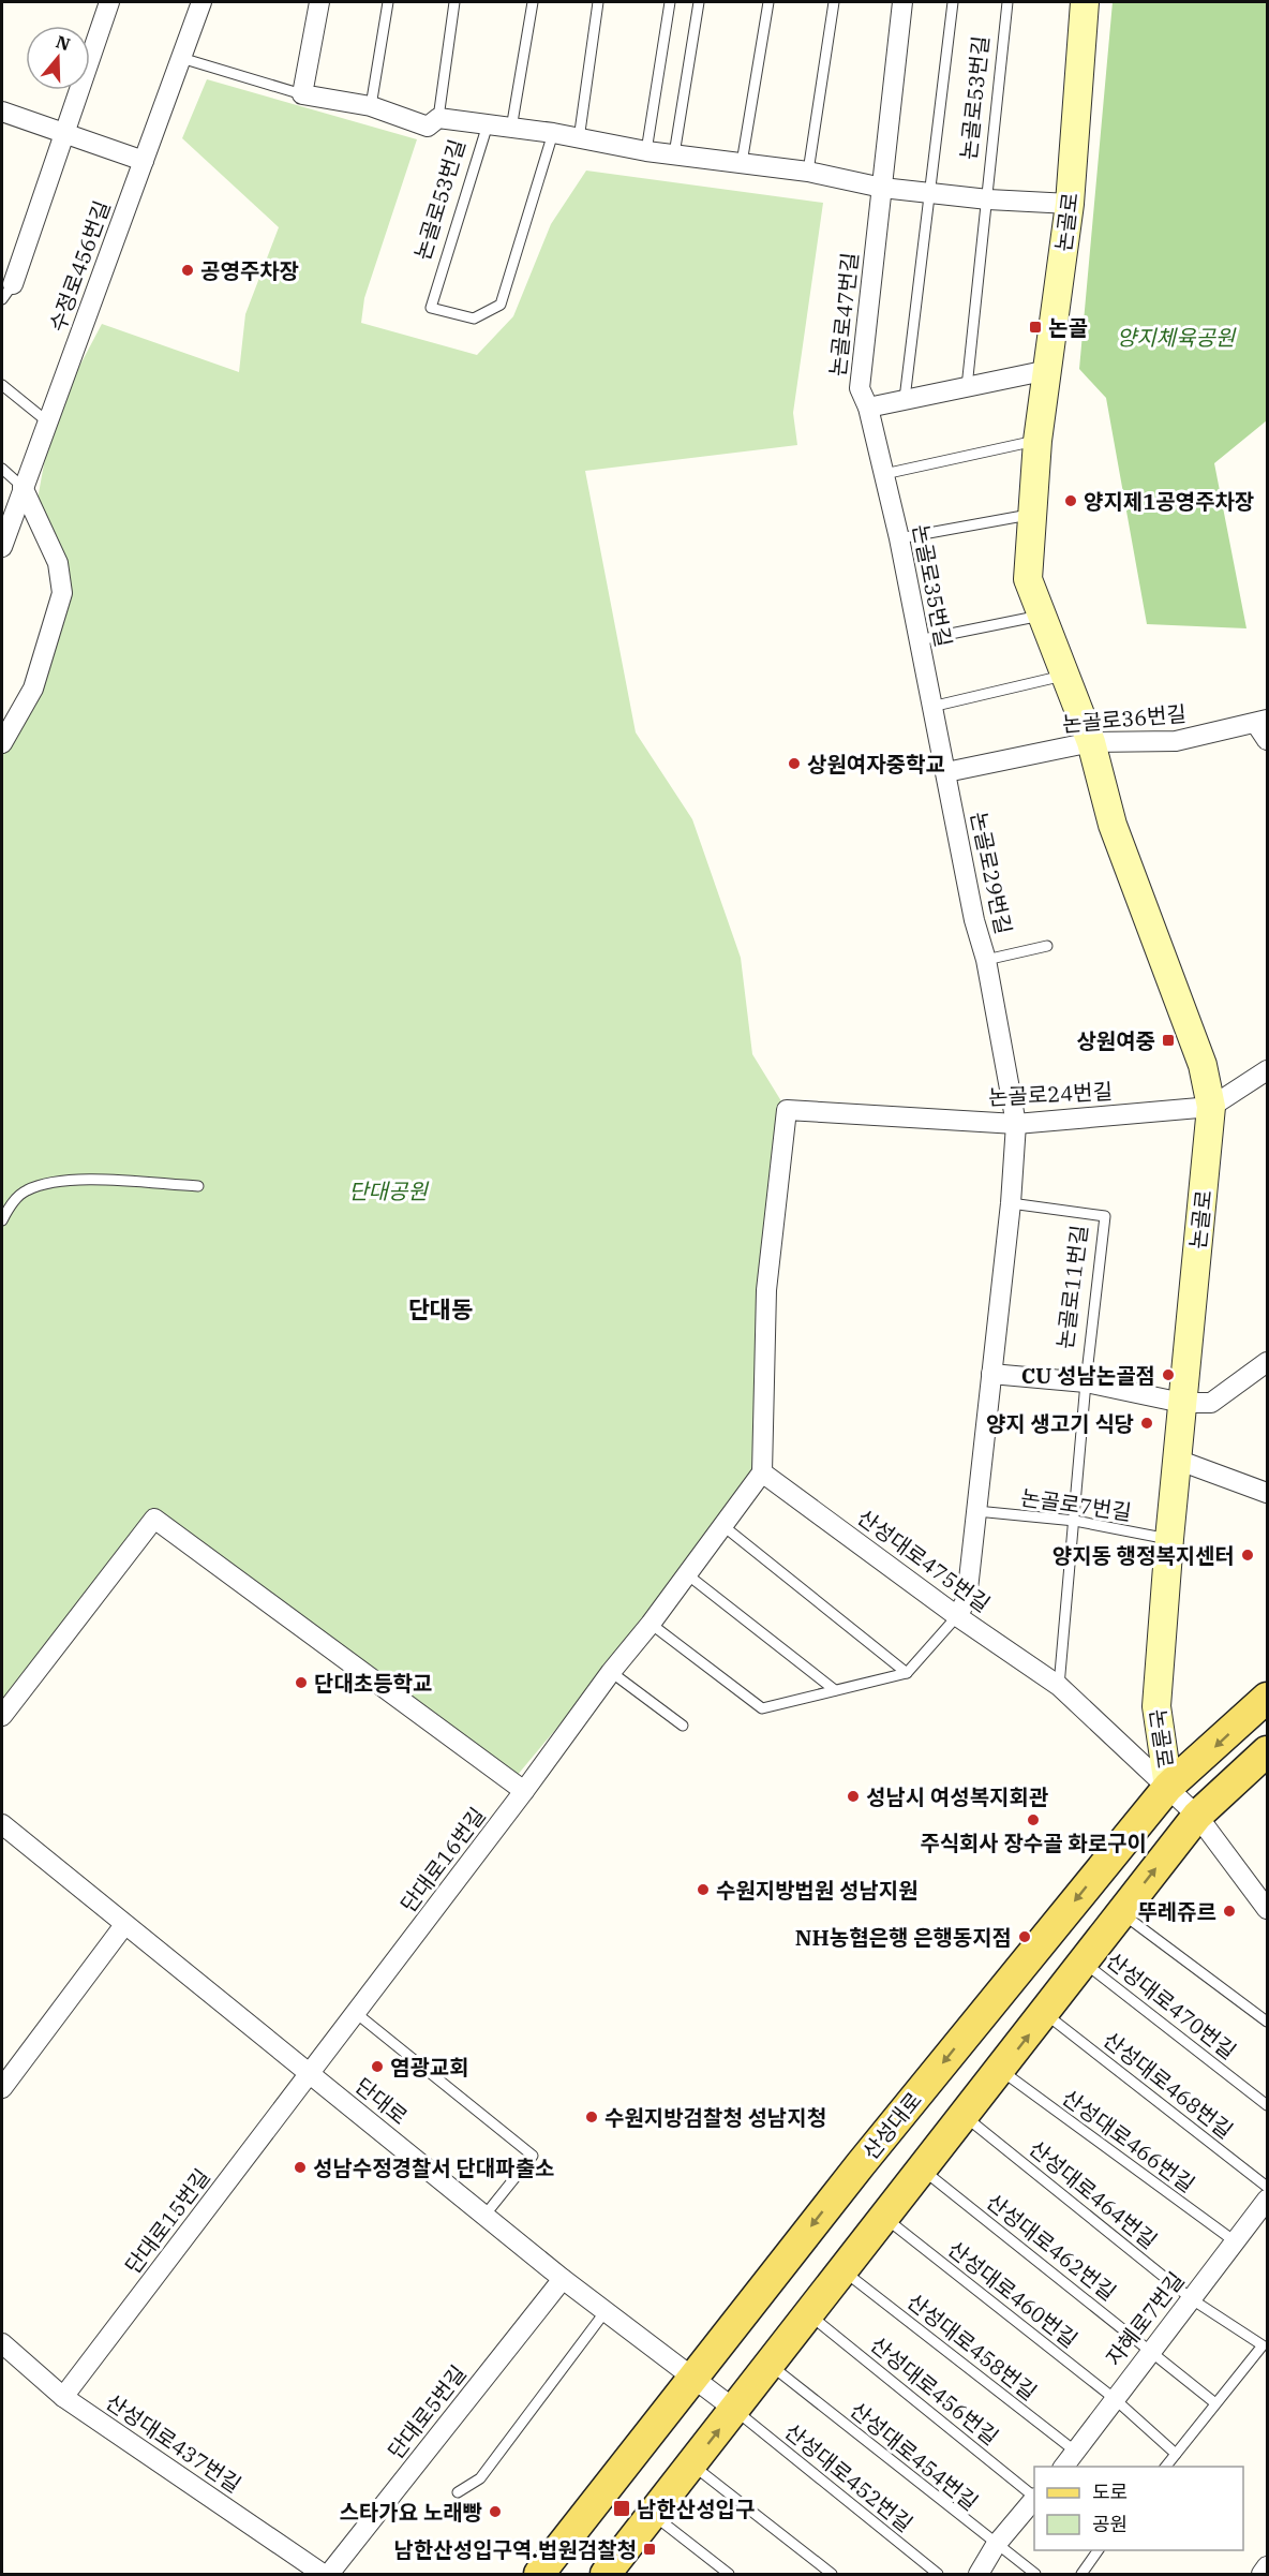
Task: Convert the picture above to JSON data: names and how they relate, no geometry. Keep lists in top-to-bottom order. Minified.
{"streets":{"main road":["산성대로"],"street":["논골로53번길","논골로","수정로456번길","논골로47번길","논골로35번길","논골로36번길","논골로29번길","논골로24번길","논골로11번길","산성대로475번길","단대로16번길","단대로","단대로15번길","자혜로7번길","단대로5번길","산성대로437번길"],"lane":["논골로7번길","산성대로470번길","산성대로468번길","산성대로466번길","산성대로464번길","산성대로462번길","산성대로460번길","산성대로458번길","산성대로456번길","산성대로454번길","산성대로452번길"]},"crossings":[["논골로53번길","논골로"],["논골로53번길","논골로47번길"],["논골로","논골로36번길"],["논골로","논골로24번길"],["논골로","논골로11번길"],["논골로","논골로7번길"],["논골로","산성대로475번길"],["논골로","산성대로"],["논골로47번길","논골로35번길"],["논골로35번길","논골로36번길"],["논골로35번길","논골로29번길"],["논골로36번길","논골로29번길"],["논골로24번길","산성대로475번길"],["논골로24번길","단대로16번길"],["논골로11번길","논골로7번길"],["산성대로475번길","단대로16번길"],["산성대로475번길","산성대로"],["단대로16번길","단대로"],["단대로16번길","단대로15번길"],["단대로","산성대로"],["단대로","단대로15번길"],["단대로","단대로5번길"],["단대로","산성대로452번길"],["산성대로466번길","자혜로7번길"],["산성대로464번길","산성대로462번길"],["산성대로464번길","자혜로7번길"],["단대로15번길","산성대로437번길"],["산성대로462번길","자혜로7번길"],["산성대로460번길","자혜로7번길"],["자혜로7번길","산성대로458번길"]],"districts":["단대동"],"parks":["양지체육공원","단대공원"],"places":{"other":["공영주차장","양지제1공영주차장","상원여자중학교","CU 성남논골점","양지 생고기 식당","양지동 행정복지센터","단대초등학교","성남시 여성복지회관","주식회사 장수골 화로구이","수원지방법원 성남지원","뚜레쥬르","NH농협은행 은행동지점","염광교회","수원지방검찰청 성남지청","성남수정경찰서 단대파출소","스타가요 노래빵"],"transit":["논골","상원여중","남한산성입구","남한산성입구역.법원검찰청"]},"legend":["도로","공원"],"north":"top"}
